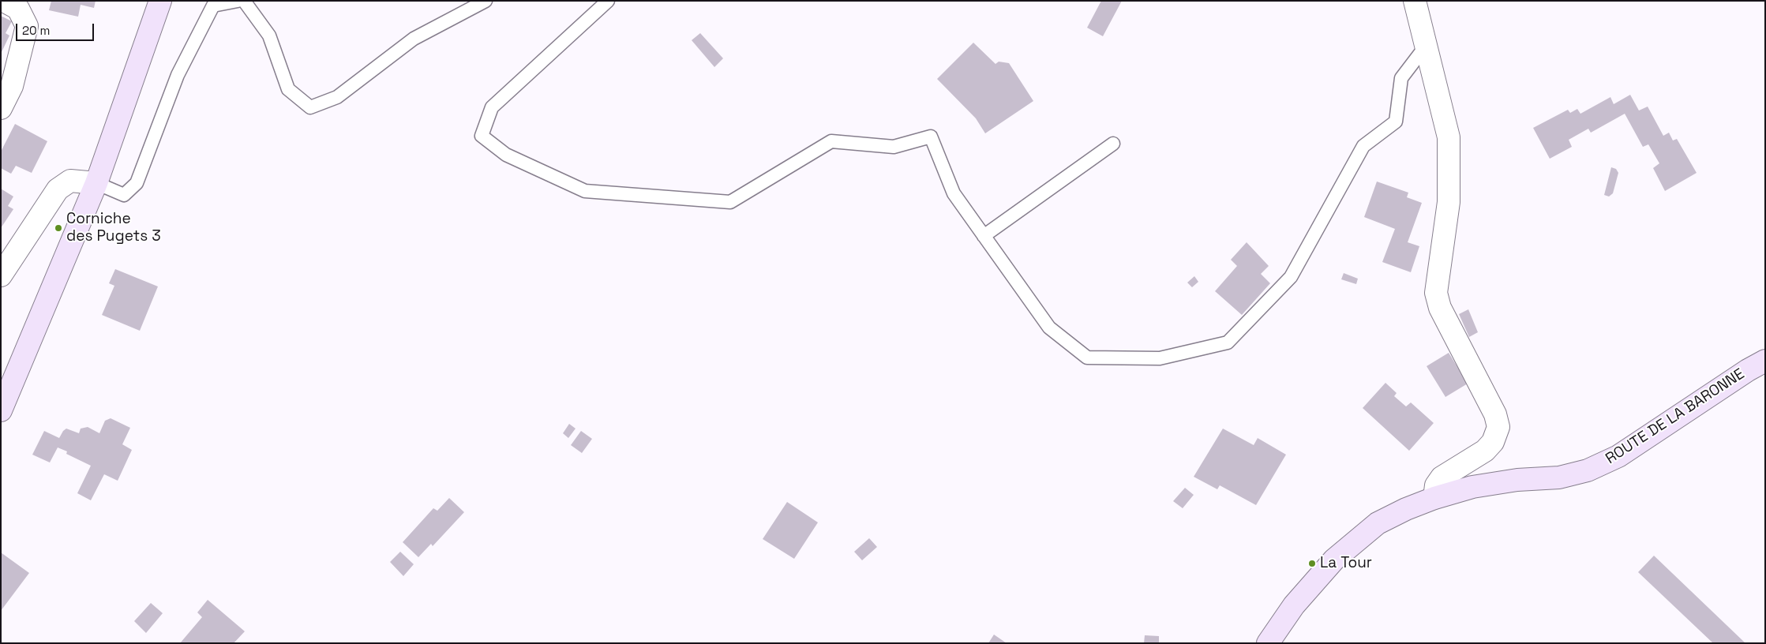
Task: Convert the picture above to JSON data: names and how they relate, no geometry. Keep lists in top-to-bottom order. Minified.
{"streets":{"main road":["ROUTE DE LA BARONNE"]},"places":["Corniche des Pugets 3","La Tour"],"scale_bar":"20 m"}
